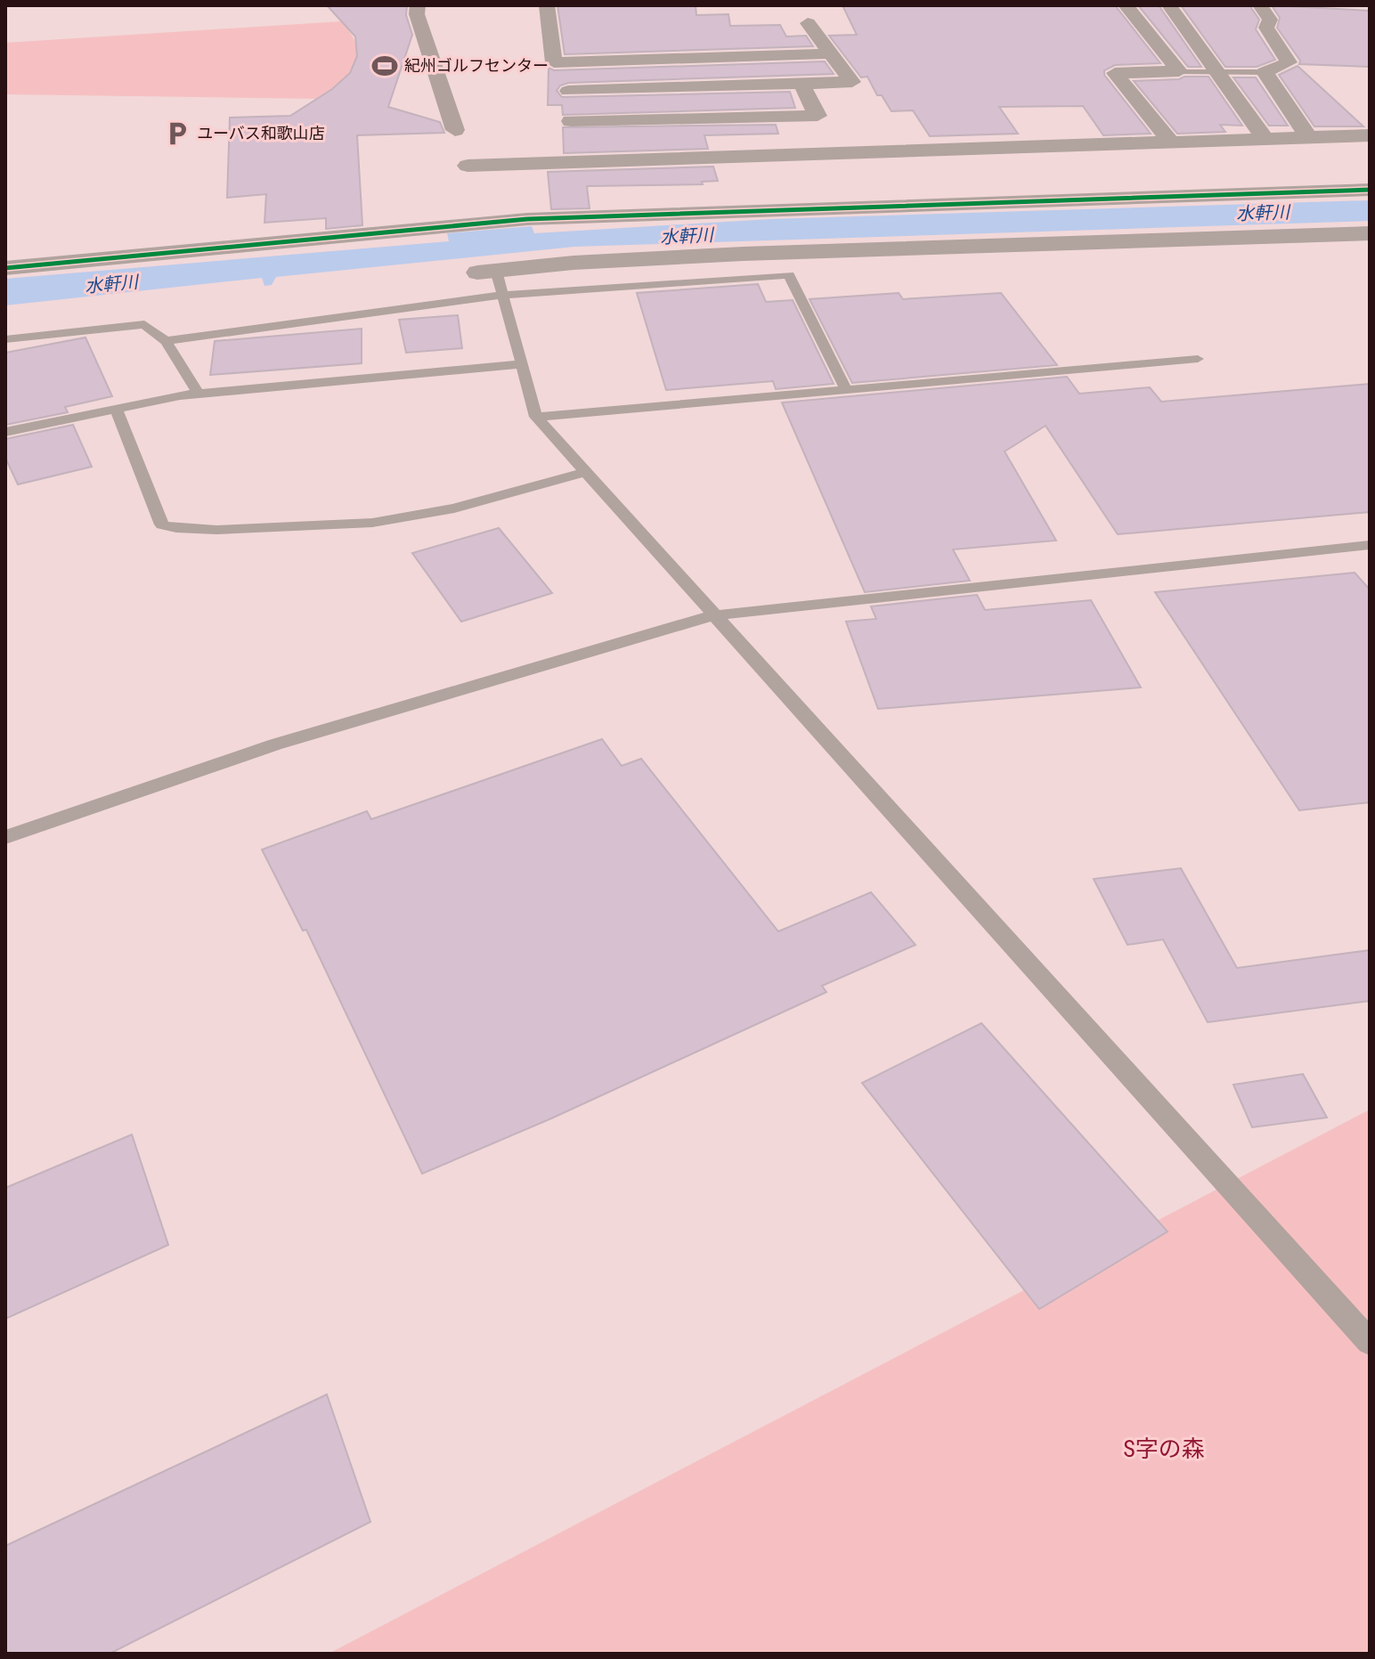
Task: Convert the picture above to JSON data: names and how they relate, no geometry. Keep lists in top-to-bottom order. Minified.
{"water":["水軒川"],"parks":["S字の森"],"places":{"sports":["紀州ゴルフセンター"],"parking":["ユーバス和歌山店"]}}
